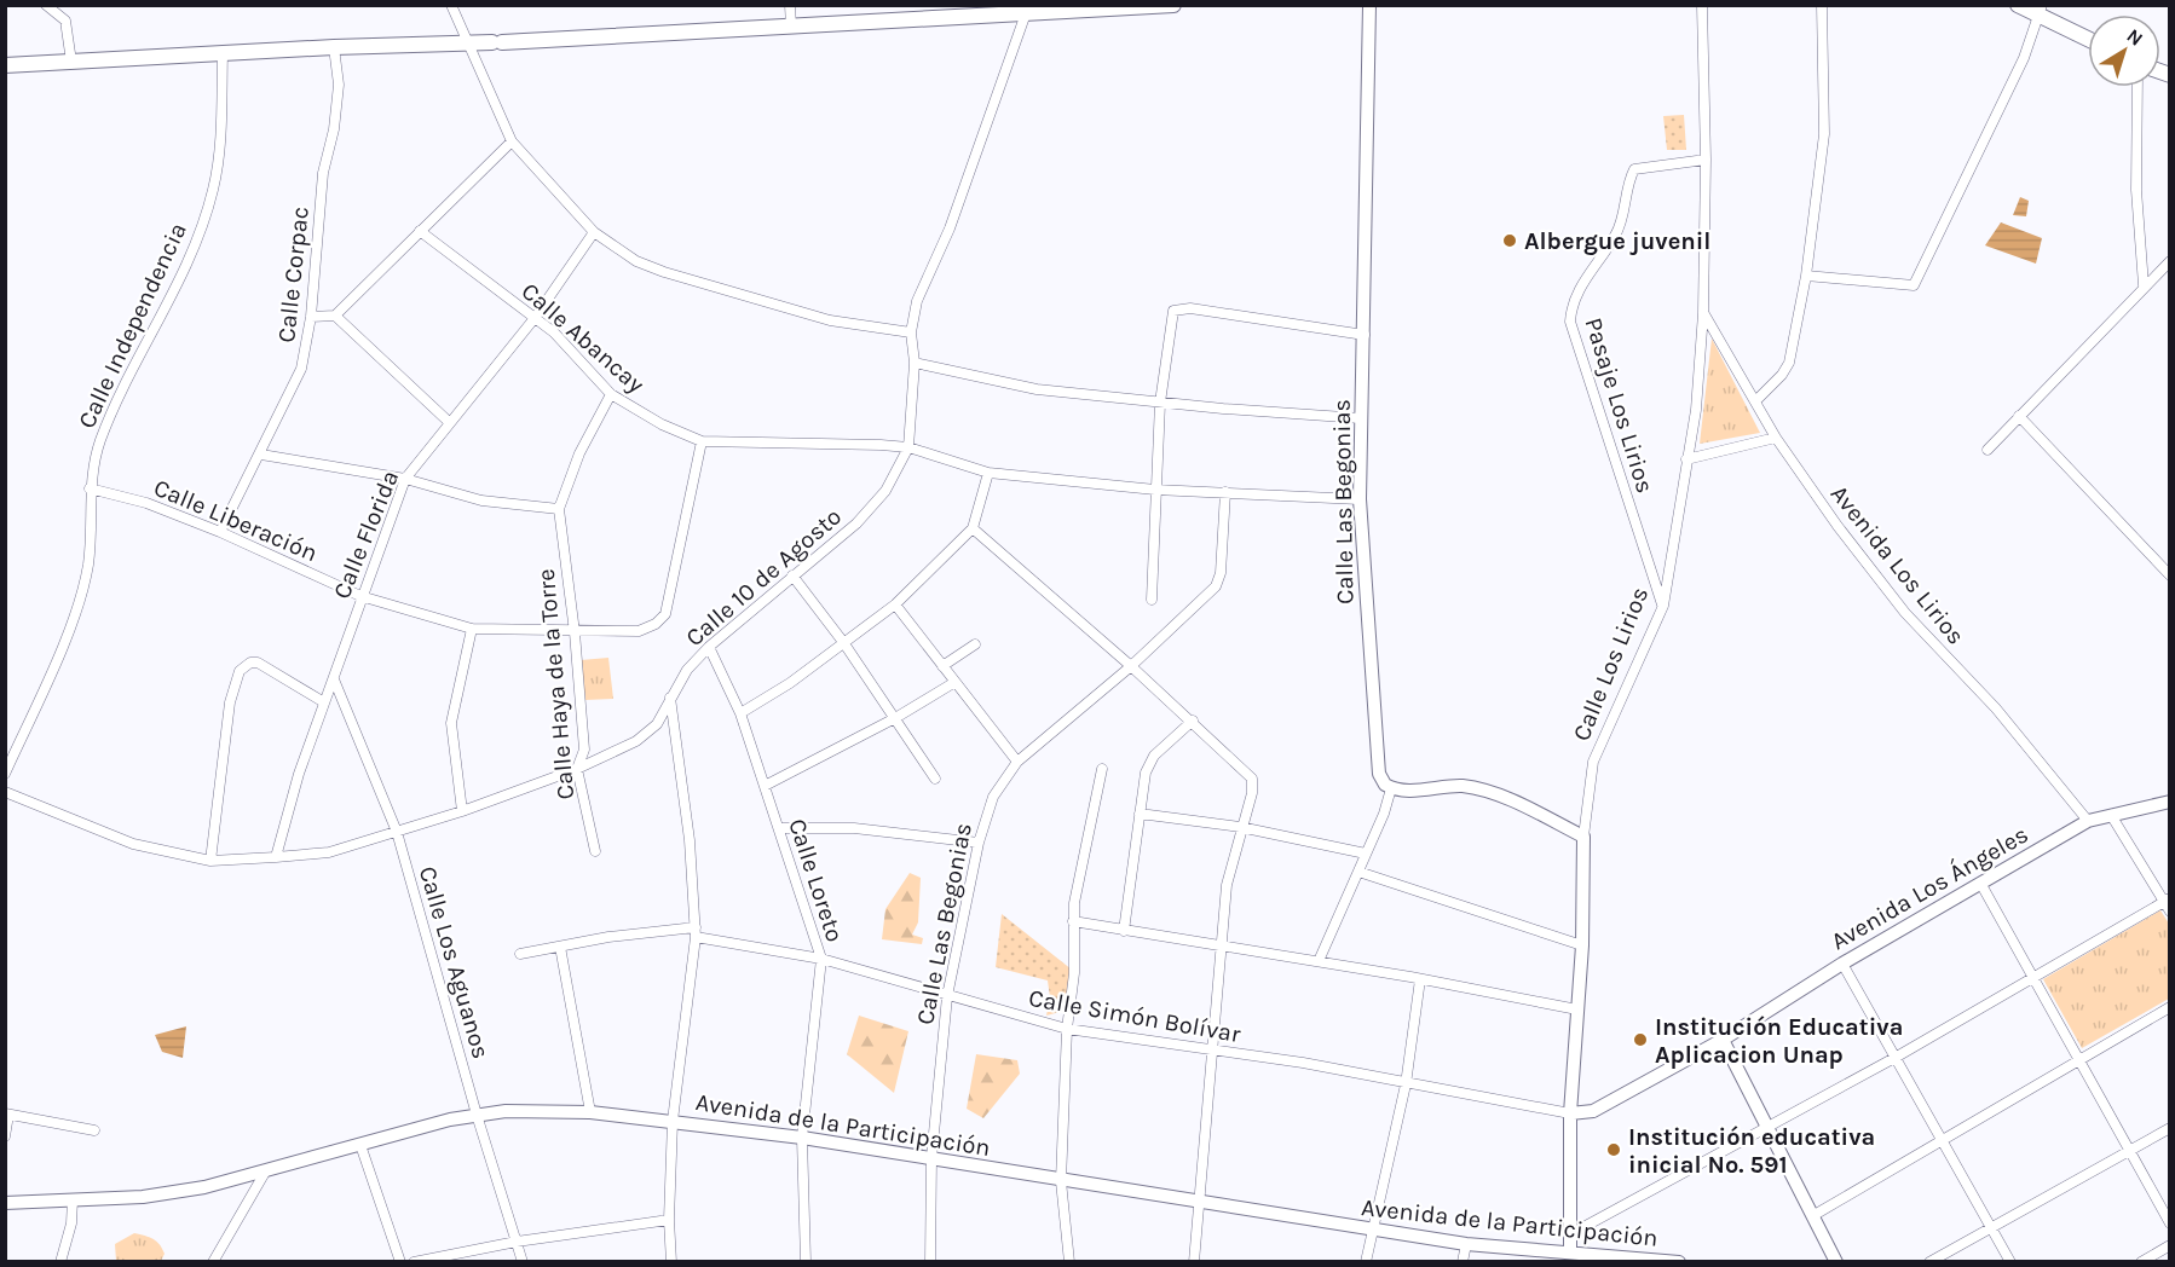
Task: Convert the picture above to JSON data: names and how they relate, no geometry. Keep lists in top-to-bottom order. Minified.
{"streets":{"street":["Calle Corpac","Calle Independencia","Calle Abancay","Pasaje Los Lirios","Calle Las Begonias","Calle Liberación","Calle Florida","Avenida Los Lirios","Calle 10 de Agosto","Calle Los Lirios","Calle Haya de la Torre","Calle Loreto","Avenida Los Ángeles","Calle Los Aguanos","Calle Simón Bolívar","Avenida de la Participación"]},"crossings":[["Calle Corpac","Calle Liberación"],["Calle Independencia","Calle Liberación"],["Calle Abancay","Calle Las Begonias"],["Calle Abancay","Calle Liberación"],["Calle Abancay","Calle Florida"],["Calle Abancay","Calle 10 de Agosto"],["Calle Abancay","Calle Haya de la Torre"],["Pasaje Los Lirios","Calle Los Lirios"],["Calle Las Begonias","Calle Simón Bolívar"],["Calle Las Begonias","Avenida de la Participación"],["Calle Liberación","Calle Florida"],["Calle Liberación","Calle Haya de la Torre"],["Calle Florida","Calle 10 de Agosto"],["Calle Florida","Calle Los Aguanos"],["Avenida Los Lirios","Calle Los Lirios"],["Avenida Los Lirios","Avenida Los Ángeles"],["Calle 10 de Agosto","Calle Haya de la Torre"],["Calle 10 de Agosto","Calle Loreto"],["Calle 10 de Agosto","Calle Los Aguanos"],["Calle Los Lirios","Avenida Los Ángeles"],["Calle Los Lirios","Calle Simón Bolívar"],["Calle Los Lirios","Avenida de la Participación"],["Calle Loreto","Calle Simón Bolívar"],["Calle Loreto","Avenida de la Participación"],["Avenida Los Ángeles","Calle Simón Bolívar"],["Calle Los Aguanos","Avenida de la Participación"]],"places":["Albergue juvenil","Institución Educativa Aplicacion Unap","Institución educativa inicial No. 591"],"north":"top right"}
